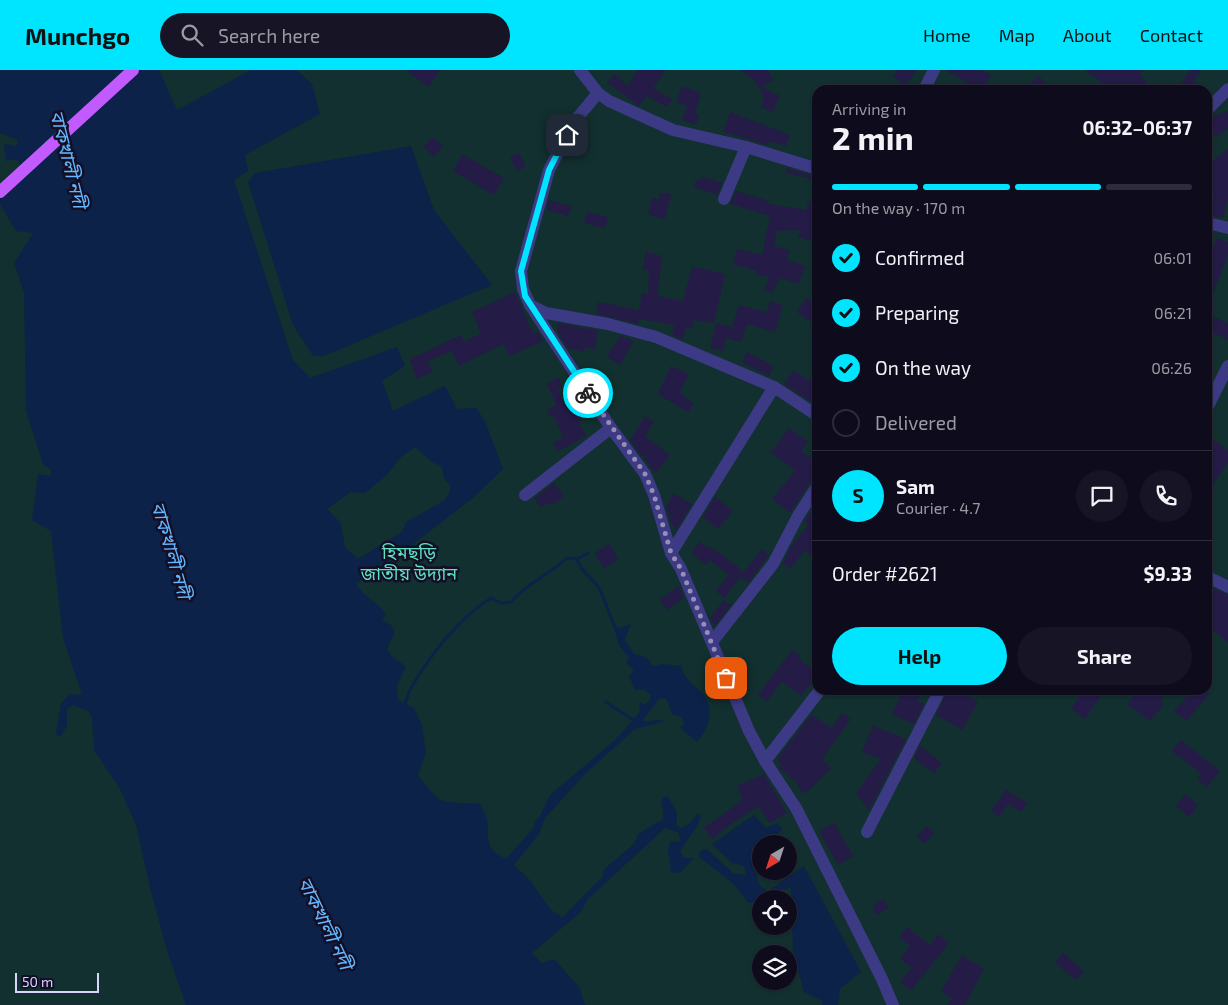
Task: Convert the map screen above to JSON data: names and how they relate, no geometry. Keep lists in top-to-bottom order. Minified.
{"water":["বাকখালী নদী"],"parks":["হিমছড়ি জাতীয় উদ্যান"],"scale_bar":"50 m","north":"bottom left","page":{"header":"Munchgo","search":"Search here","nav":["Home","Map","About","Contact"],"heading":["2 min","Arriving in","06:32–06:37"],"panel":["Sam","Courier · 4.7","Order #2621","$9.33"],"bar":"On the way · 170 m","list":[["Confirmed","06:01"],["Preparing","06:21"],["On the way","06:26"],"Delivered"],"round":"S","buttons":["Help","Share"],"scale":"50 m"}}
